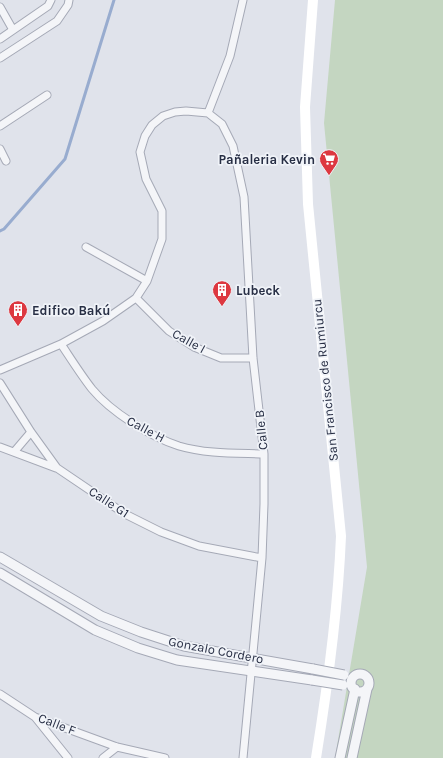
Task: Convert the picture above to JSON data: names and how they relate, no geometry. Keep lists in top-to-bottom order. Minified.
{"streets":{"main road":["San Francisco de Rumiurcu"],"street":["Calle I","Calle H","Calle B","Calle G1","Gonzalo Cordero","Calle F"]},"crossings":[["Calle I","Calle B"],["Calle H","Calle B"],["Calle B","Calle G1"],["Calle B","Gonzalo Cordero"]],"places":{"supermarket":["Pañaleria Kevin"],"building":["Lubeck","Edifico Bakú"]}}
